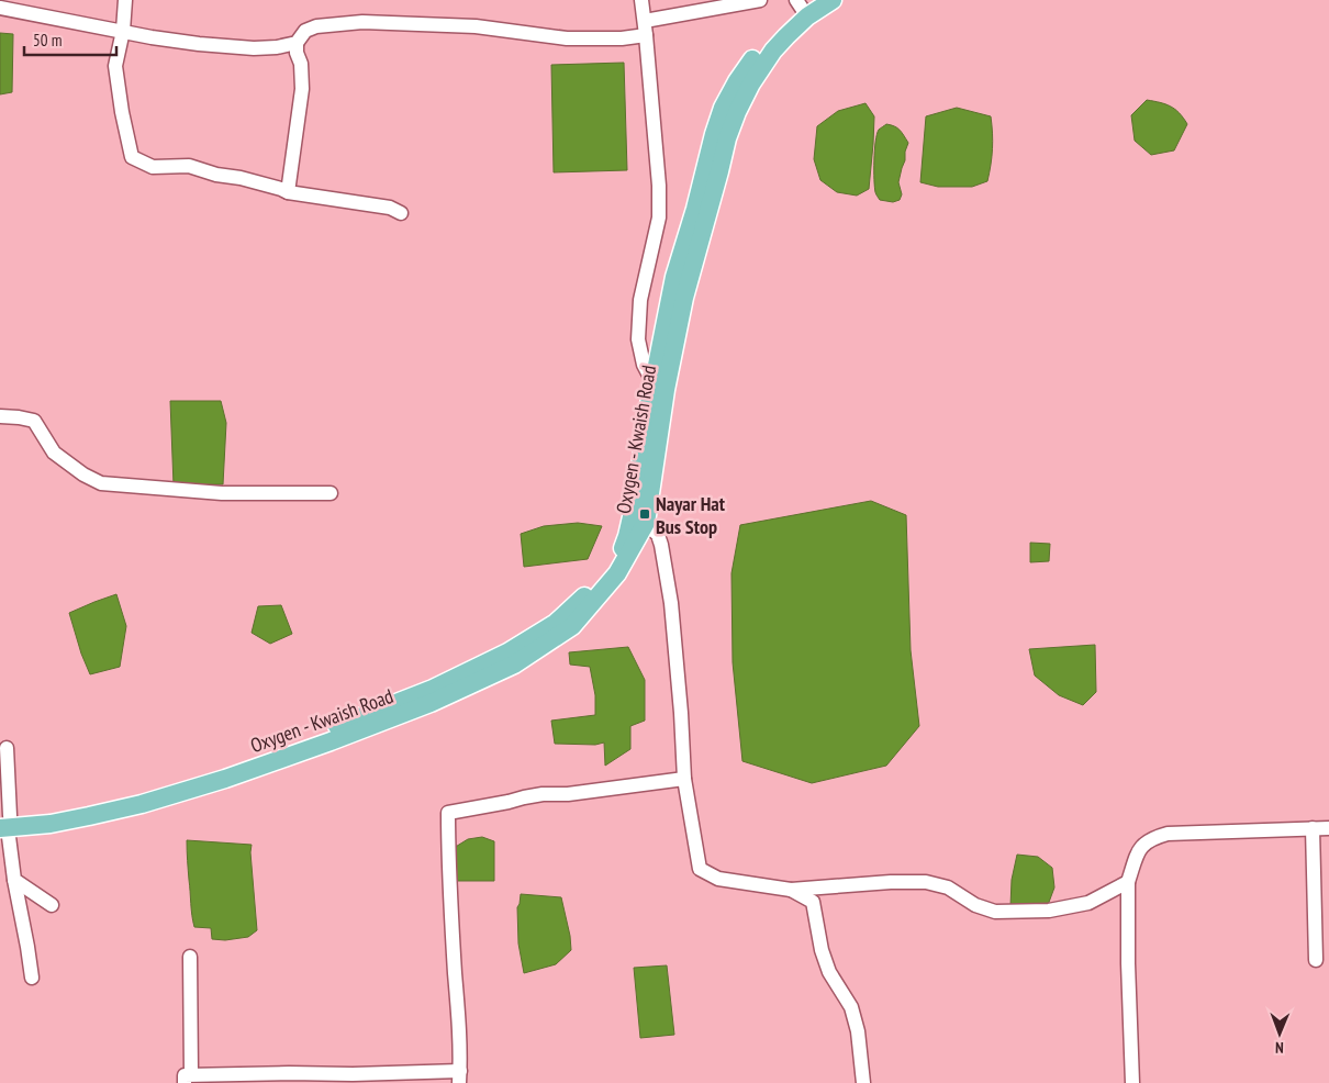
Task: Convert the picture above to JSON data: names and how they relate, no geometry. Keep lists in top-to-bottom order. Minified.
{"streets":{"main road":["Oxygen - Kwaish Road"]},"places":{"transit":["Nayar Hat Bus Stop"]},"scale_bar":"50 m","north":"bottom"}
